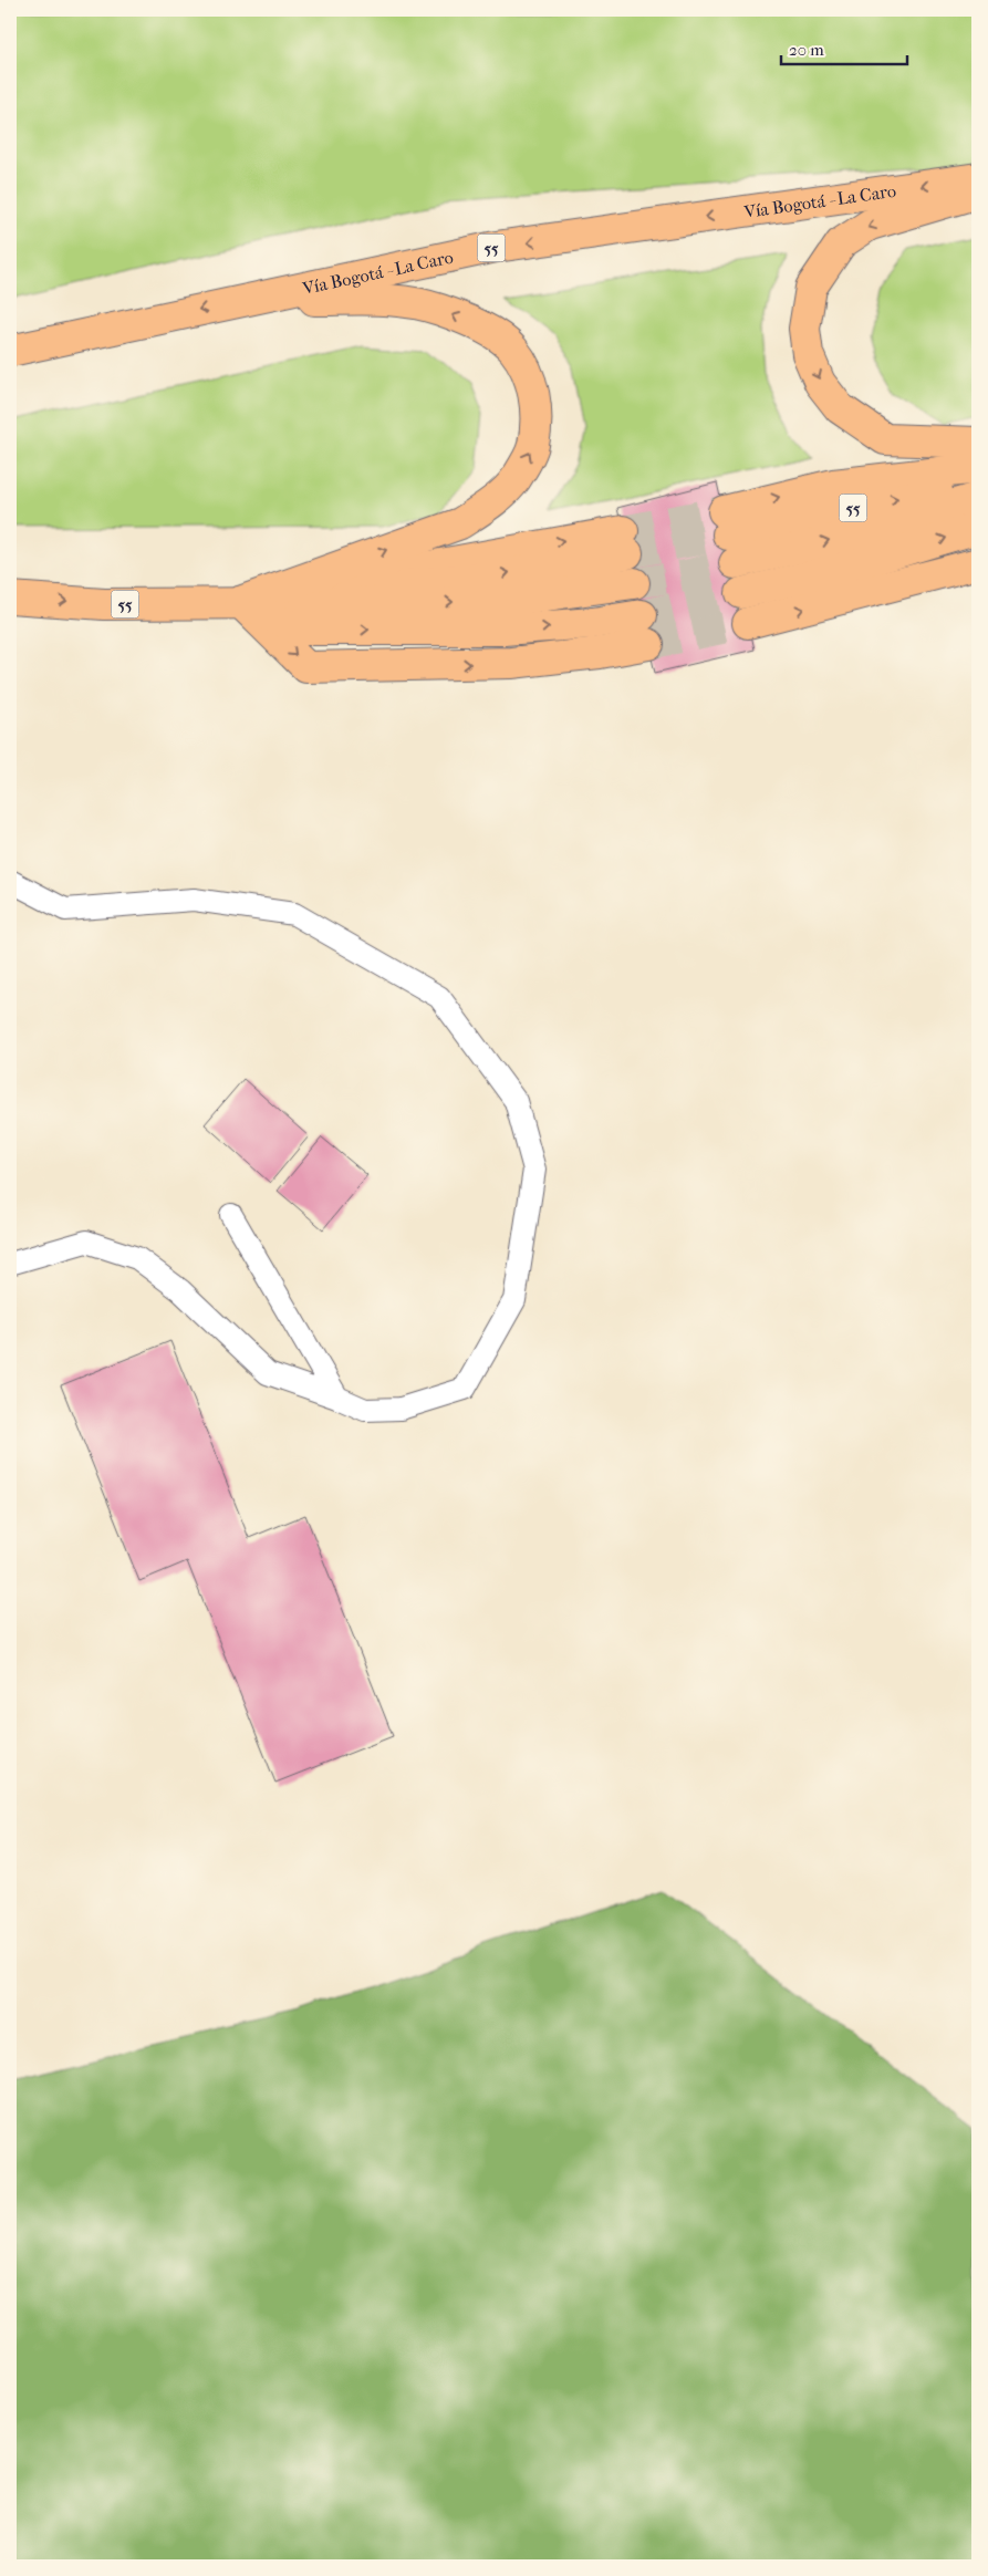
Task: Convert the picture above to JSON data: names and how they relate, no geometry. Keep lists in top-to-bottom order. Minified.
{"streets":{"main road":["Vía Bogotá - La Caro","55"]},"one_way":["Vía Bogotá - La Caro"],"scale_bar":"20 m"}
